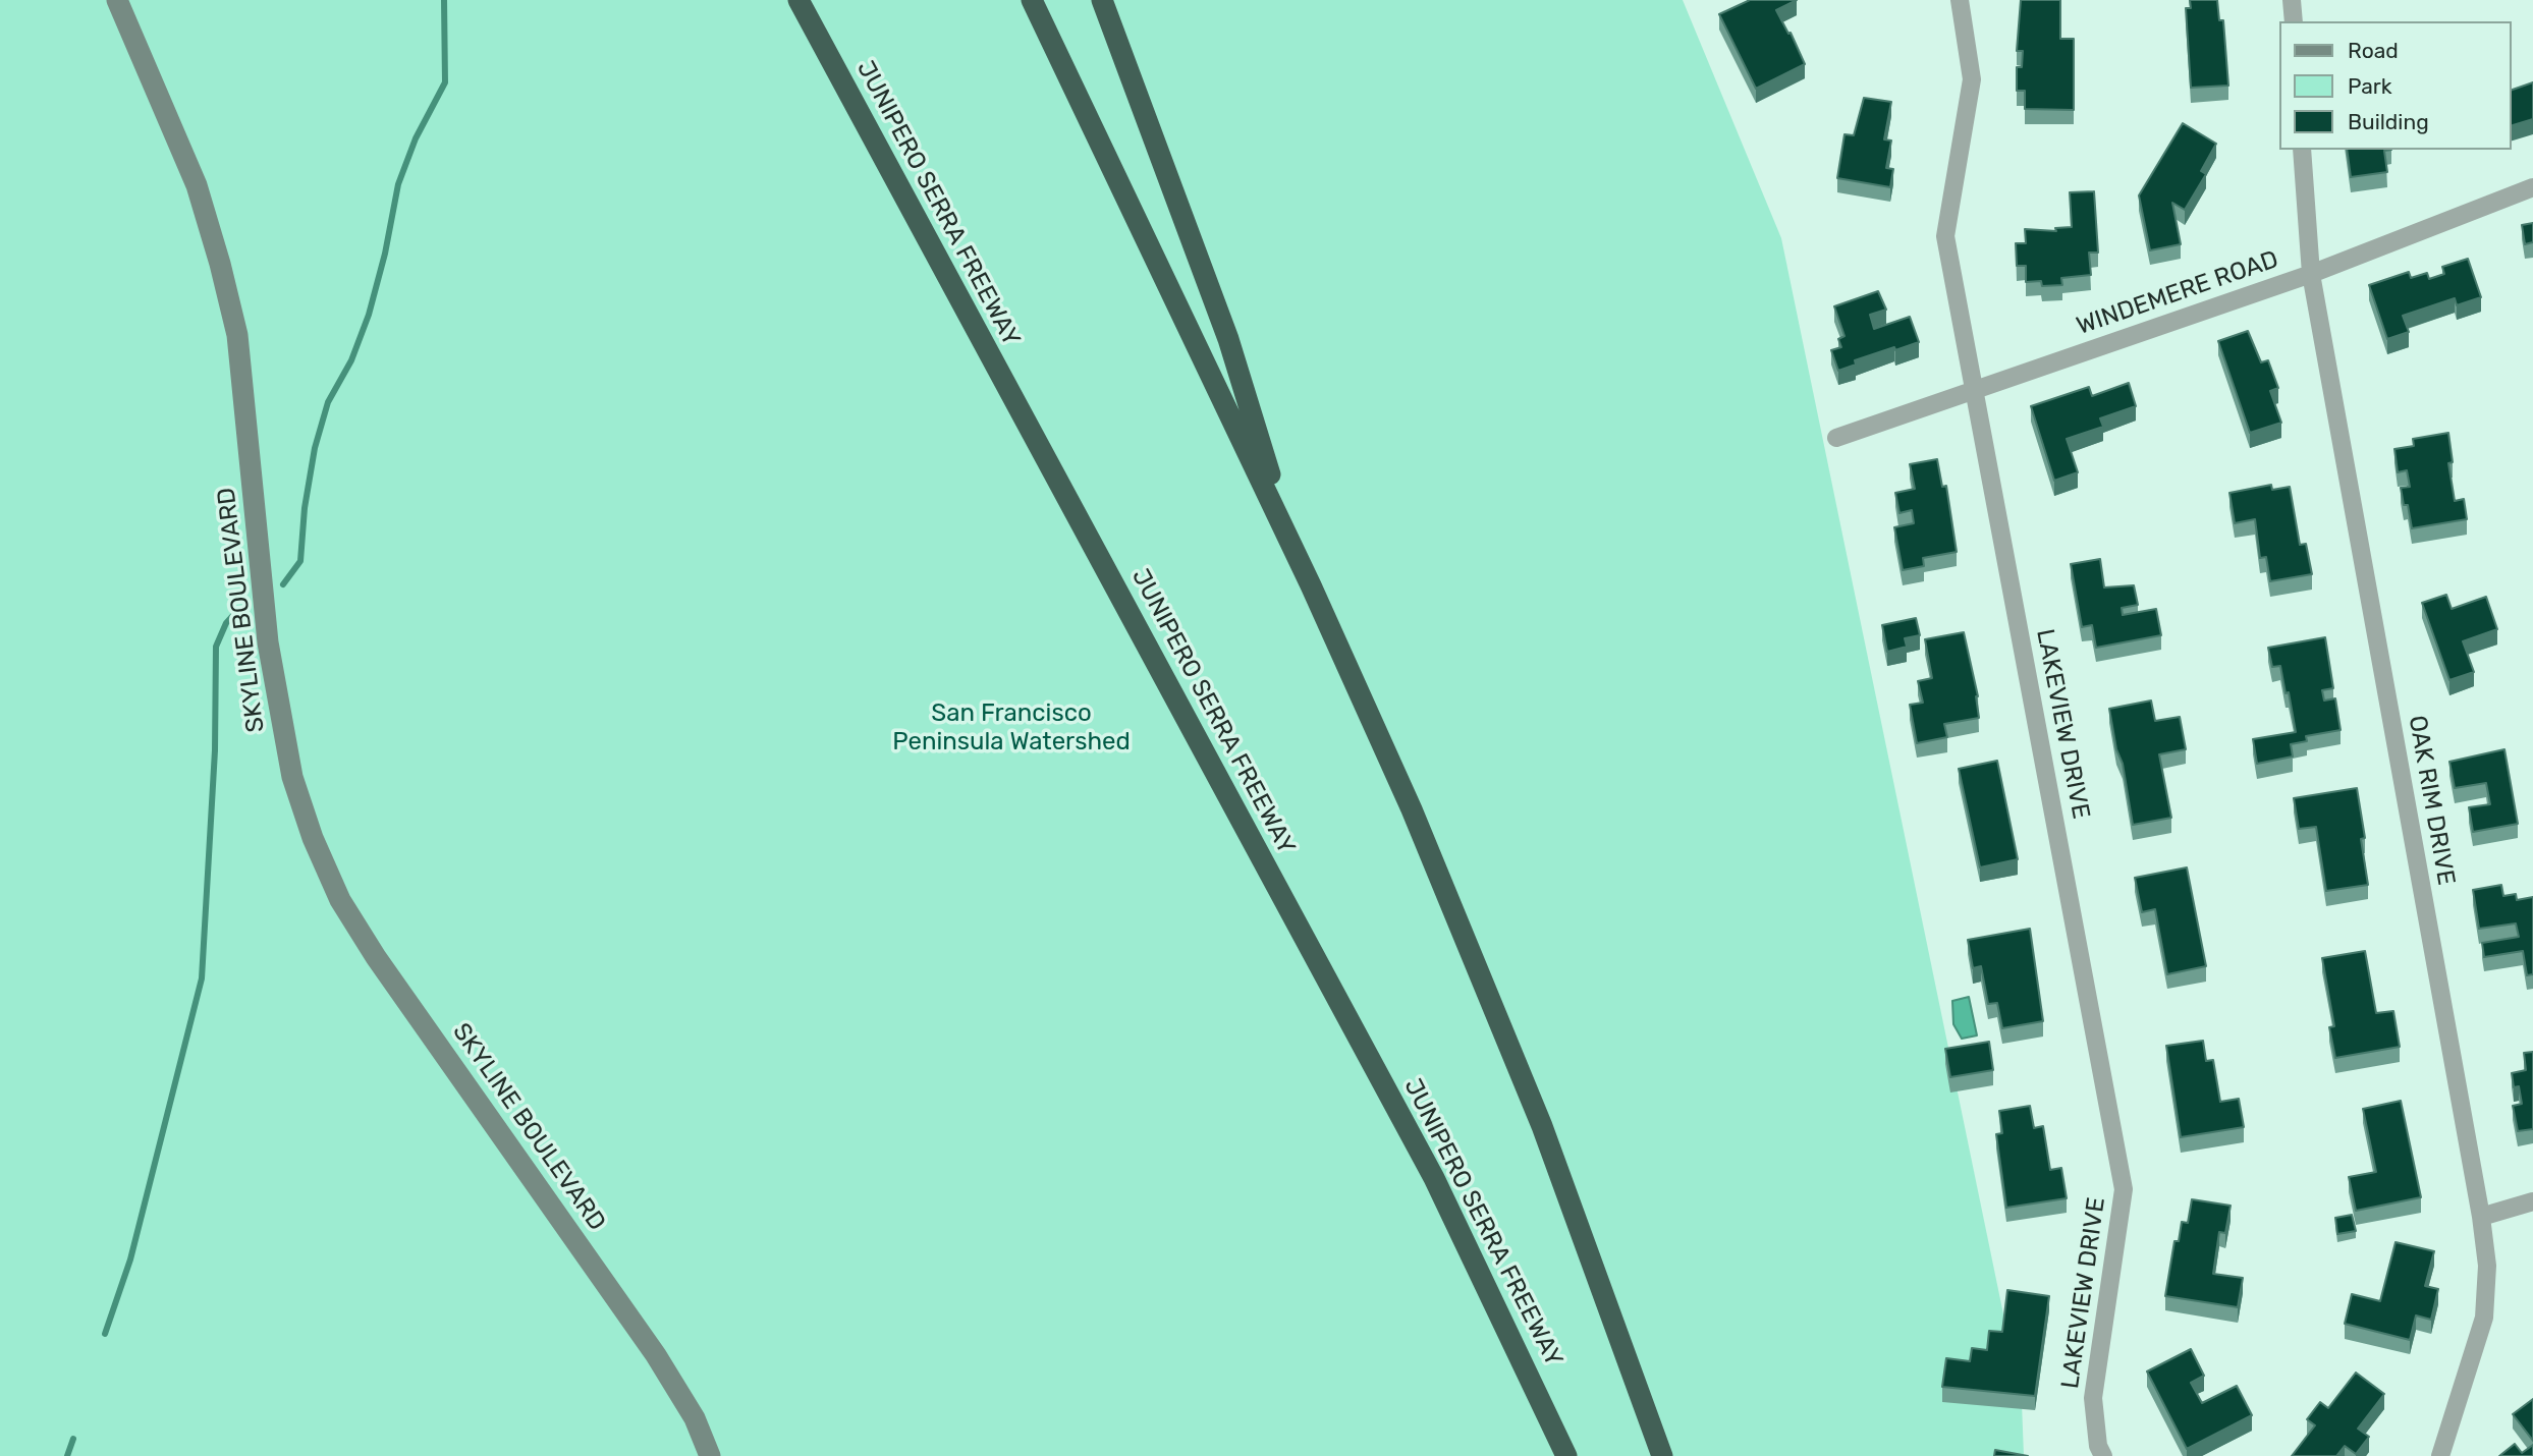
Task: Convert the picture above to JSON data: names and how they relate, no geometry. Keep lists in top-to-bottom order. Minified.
{"streets":{"highway":["JUNIPERO SERRA FREEWAY"],"street":["WINDEMERE ROAD","SKYLINE BOULEVARD","LAKEVIEW DRIVE","OAK RIM DRIVE"]},"crossings":[["WINDEMERE ROAD","LAKEVIEW DRIVE"],["WINDEMERE ROAD","OAK RIM DRIVE"]],"parks":["San Francisco Peninsula Watershed"],"legend":["Road","Park","Building"]}
